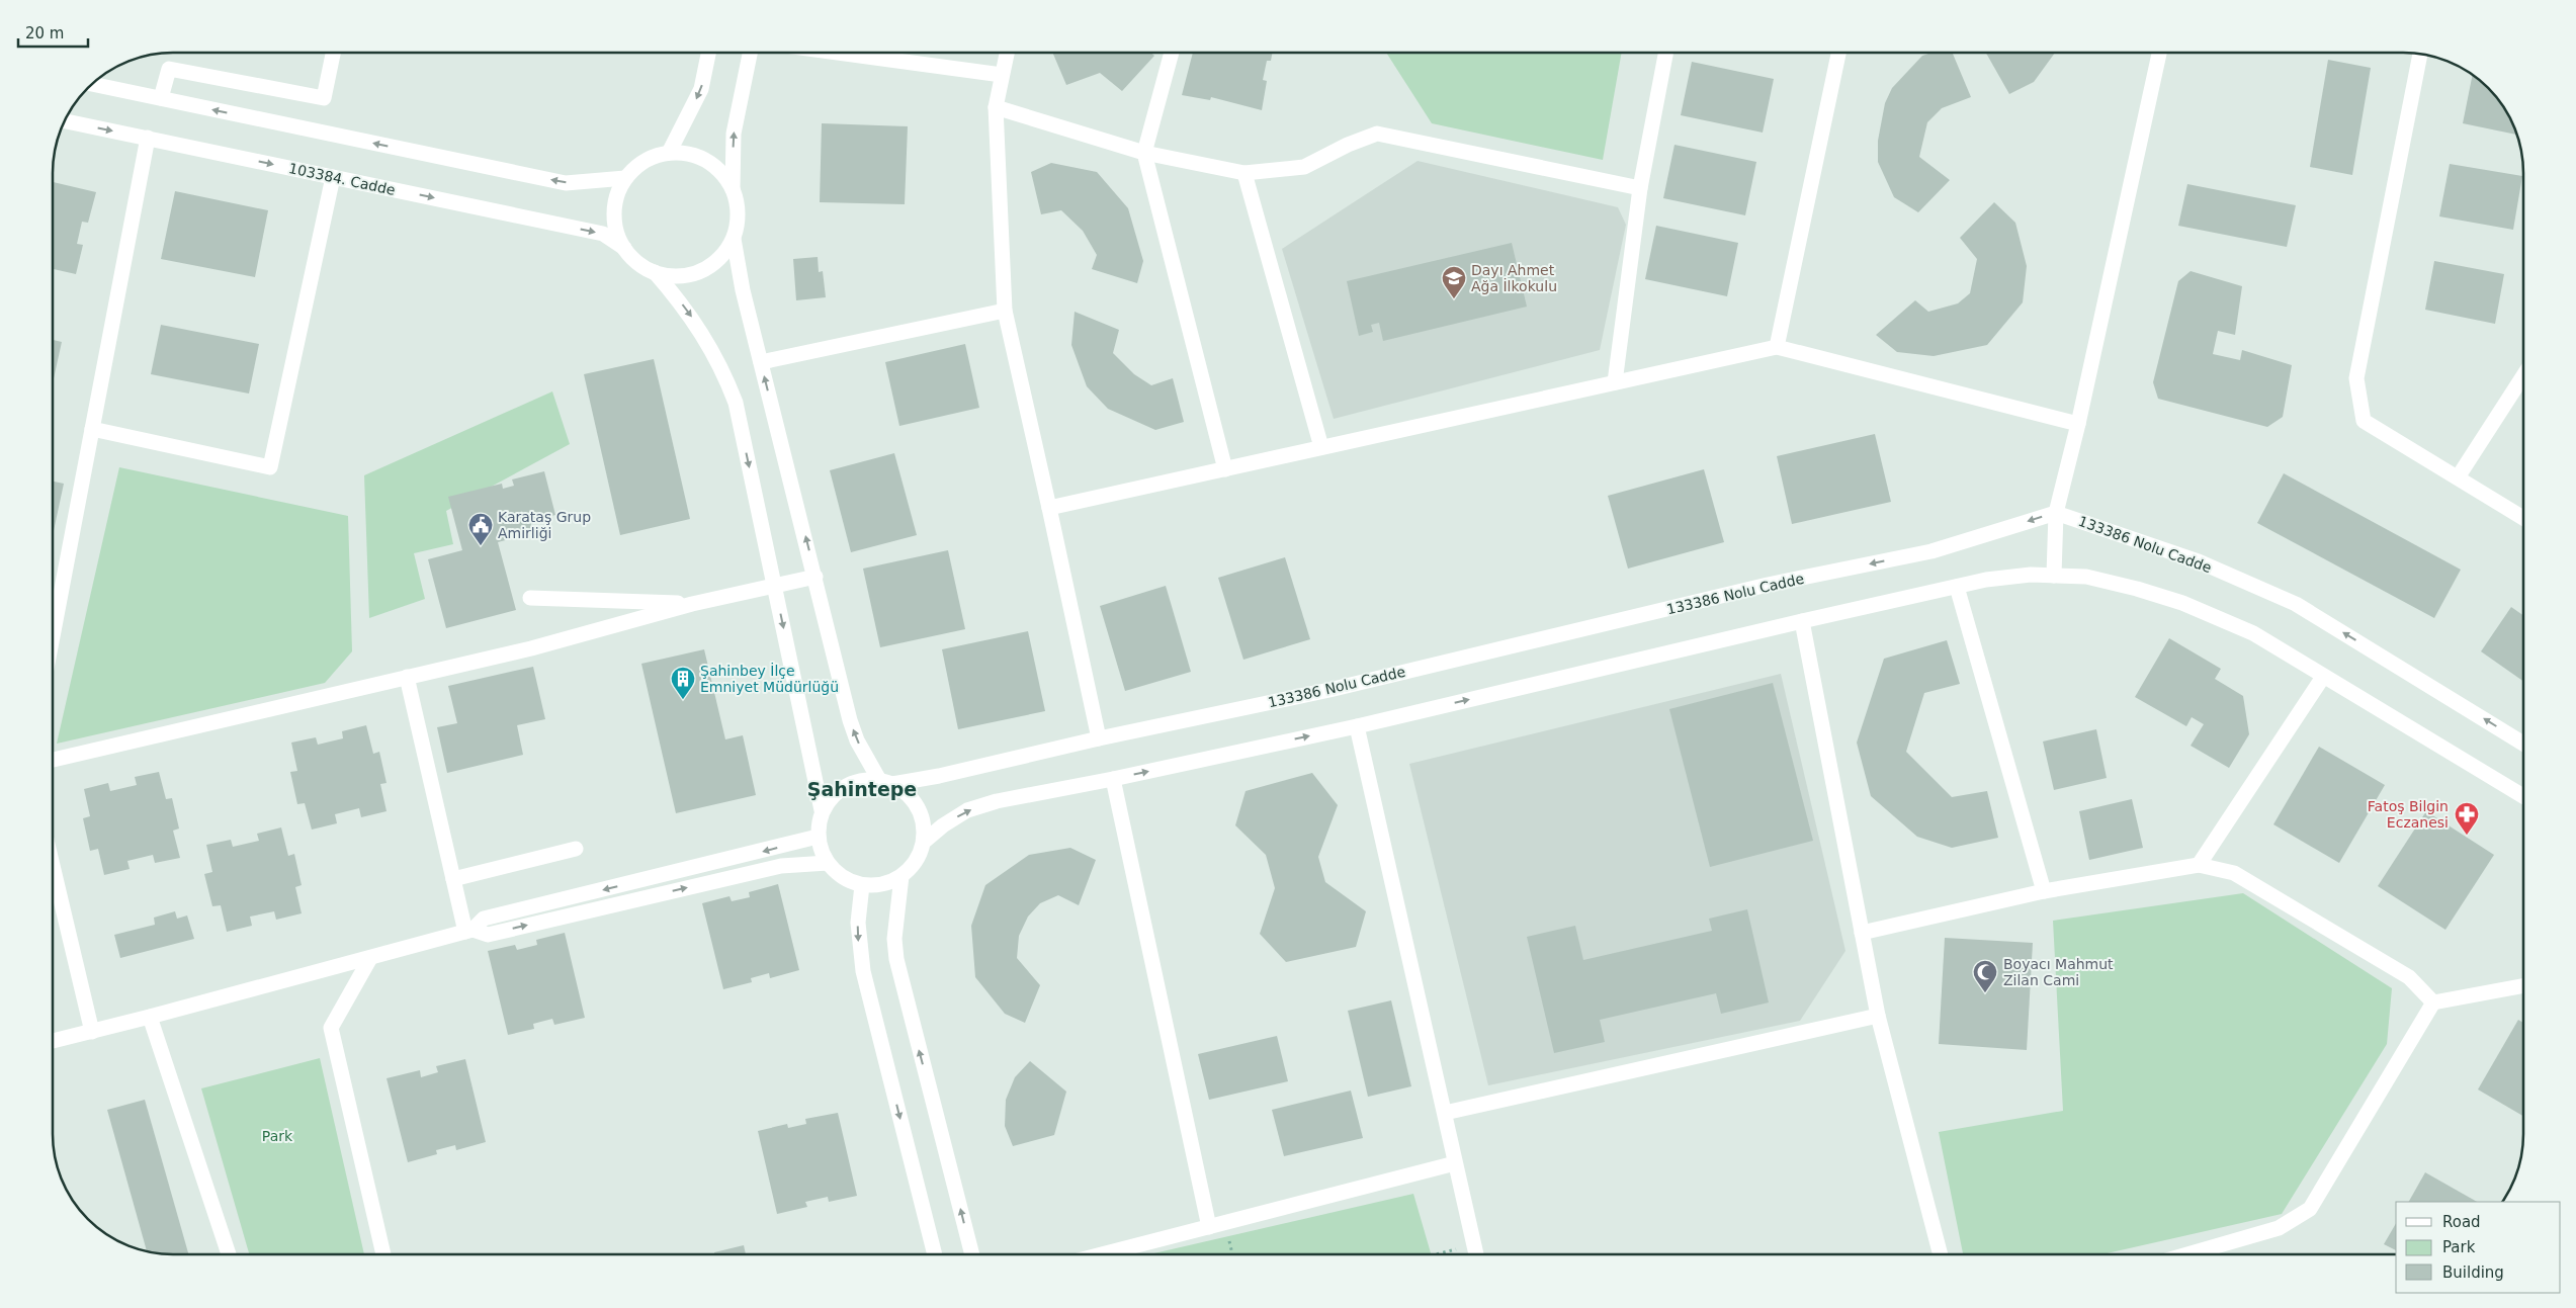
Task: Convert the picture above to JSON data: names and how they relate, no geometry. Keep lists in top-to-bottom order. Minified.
{"streets":{"street":["103384. Cadde","133386 Nolu Cadde"]},"districts":["Şahintepe"],"parks":["Park"],"places":{"school or university":["Dayı Ahmet Ağa İlkokulu"],"public building":["Karataş Grup Amirliği"],"building":["Şahinbey İlçe Emniyet Müdürlüğü"],"pharmacy":["Fatoş Bilgin Eczanesi"],"mosque":["Boyacı Mahmut Zilan Cami"]},"legend":["Road","Park","Building"],"scale_bar":"20 m"}
